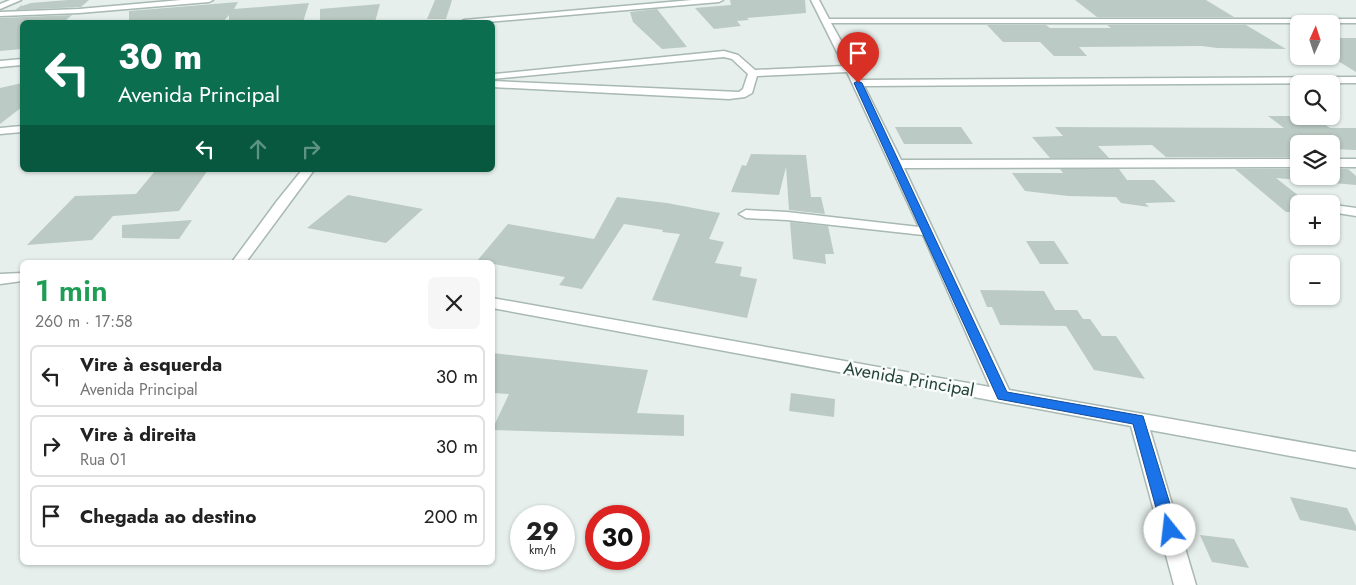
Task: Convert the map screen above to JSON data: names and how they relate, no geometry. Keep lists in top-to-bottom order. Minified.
{"streets":{"street":["Avenida Principal"]},"north":"top","page":{"map_buttons":["+","−"],"turn":["30 m","Avenida Principal"],"heading":["1 min","260 m · 17:58"],"list":[{"name":"Vire à esquerda","note":"Avenida Principal","value":"30 m"},{"name":"Vire à direita","note":"Rua 01","value":"30 m"},{"name":"Chegada ao destino","value":"200 m"}],"speed":"29 km/h","limit":"30"}}
